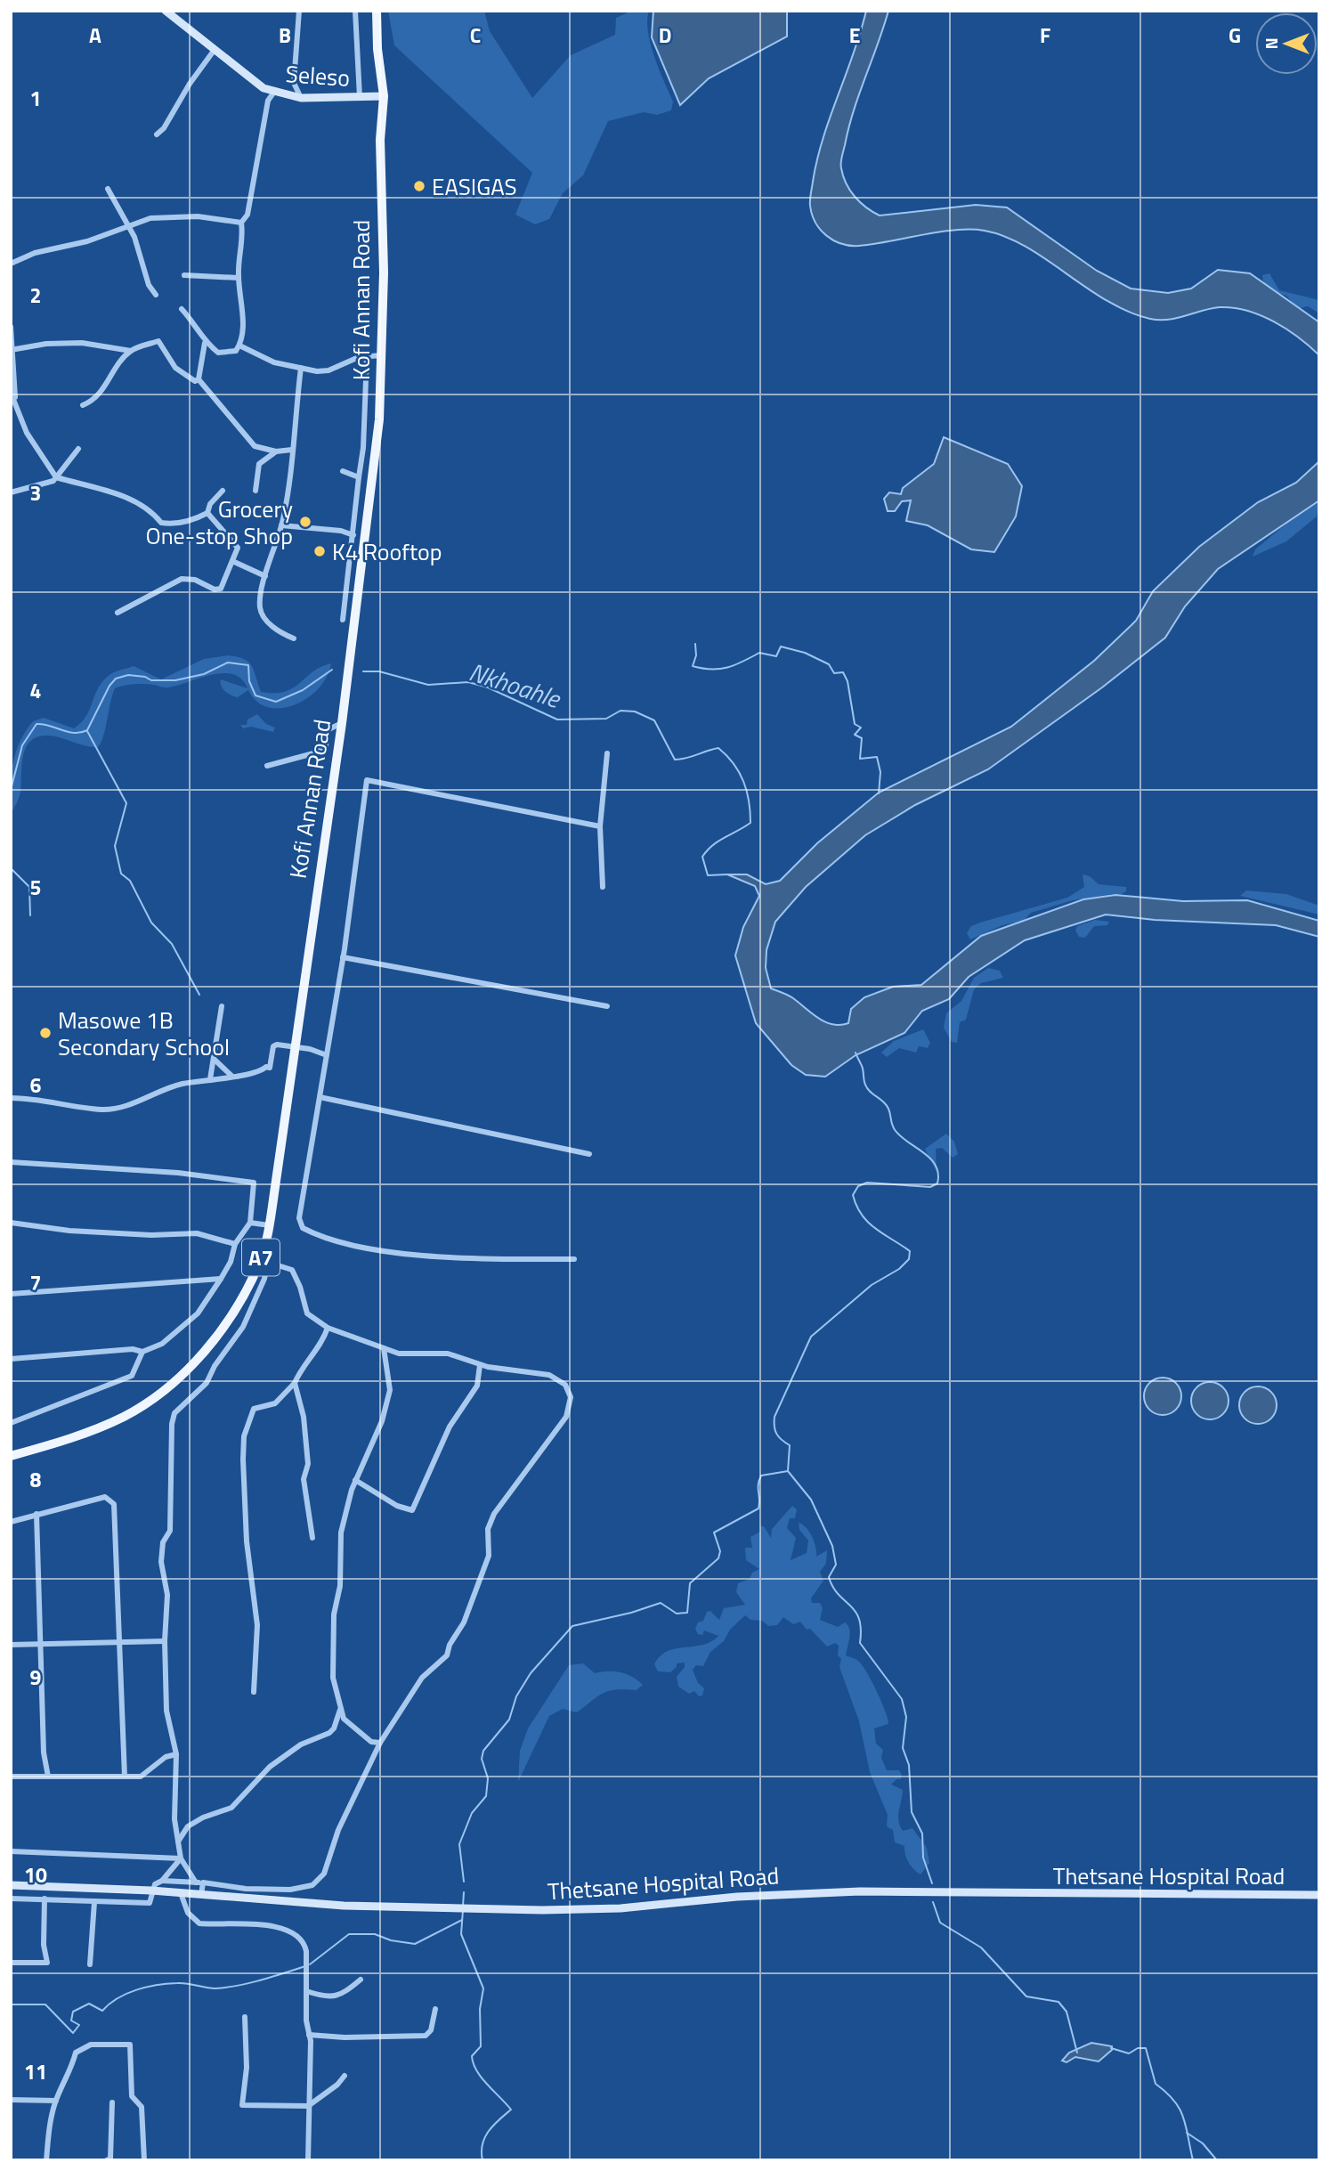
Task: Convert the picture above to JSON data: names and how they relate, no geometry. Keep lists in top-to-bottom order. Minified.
{"streets":{"main road":["Seleso","Kofi Annan Road","A7","Thetsane Hospital Road"]},"crossings":[["Seleso","Kofi Annan Road"]],"water":["Nkhoahle"],"places":["EASIGAS","Grocery One-stop Shop","K4 Rooftop","Masowe 1B Secondary School"],"north":"left","grid":{"columns":["A","B","C","D","E","F","G"],"rows":["1","2","3","4","5","6","7","8","9","10","11"]}}
